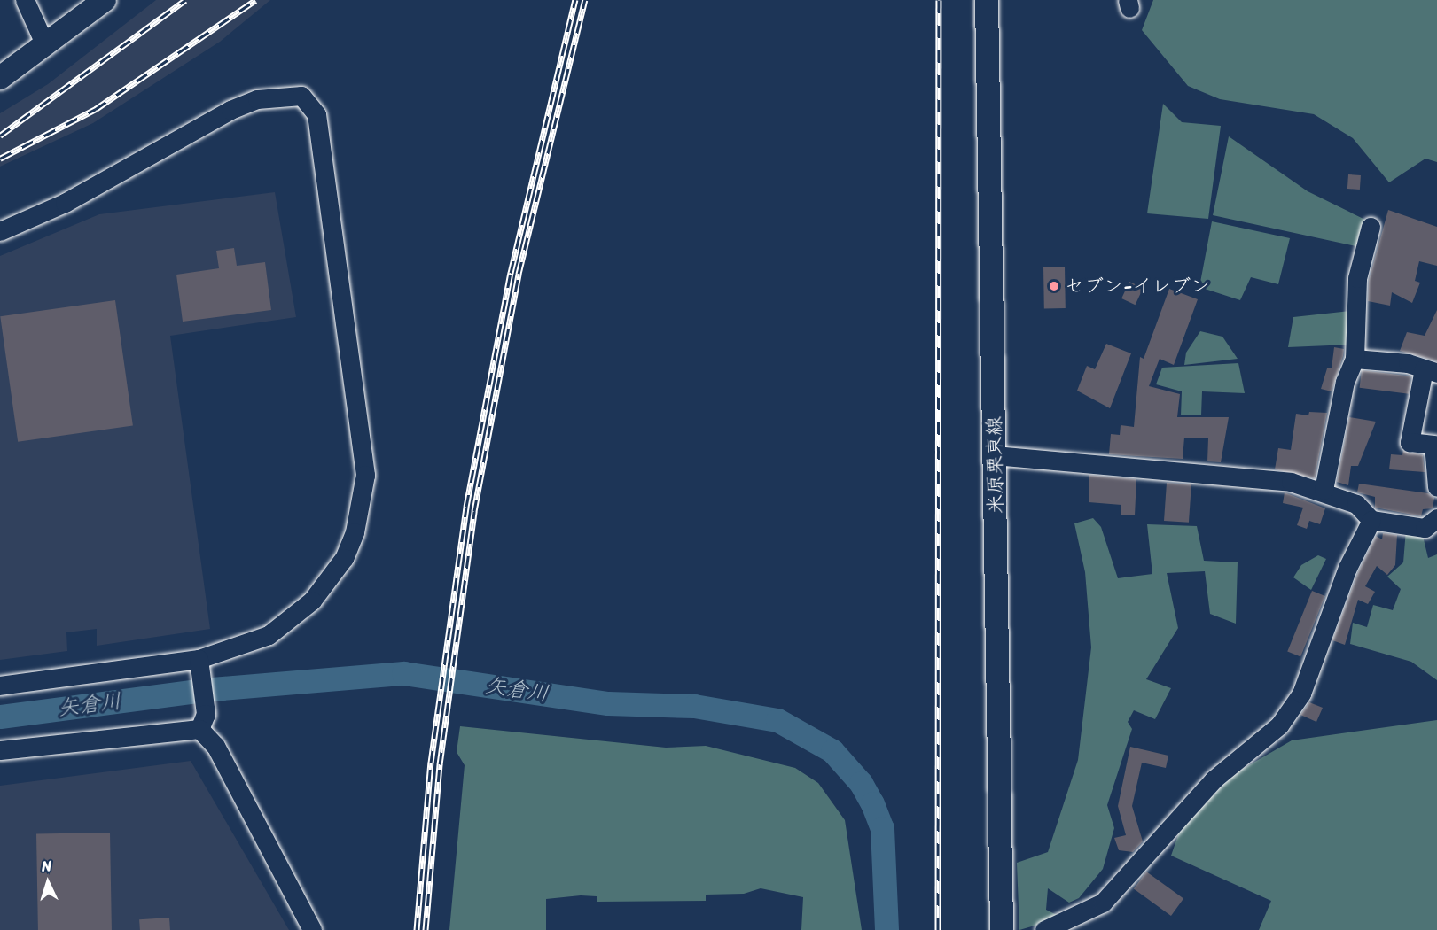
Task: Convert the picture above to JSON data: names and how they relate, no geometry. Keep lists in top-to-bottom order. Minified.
{"streets":{"main road":["米原栗東線"]},"water":["矢倉川"],"places":["セブン-イレブン"],"north":"top"}
